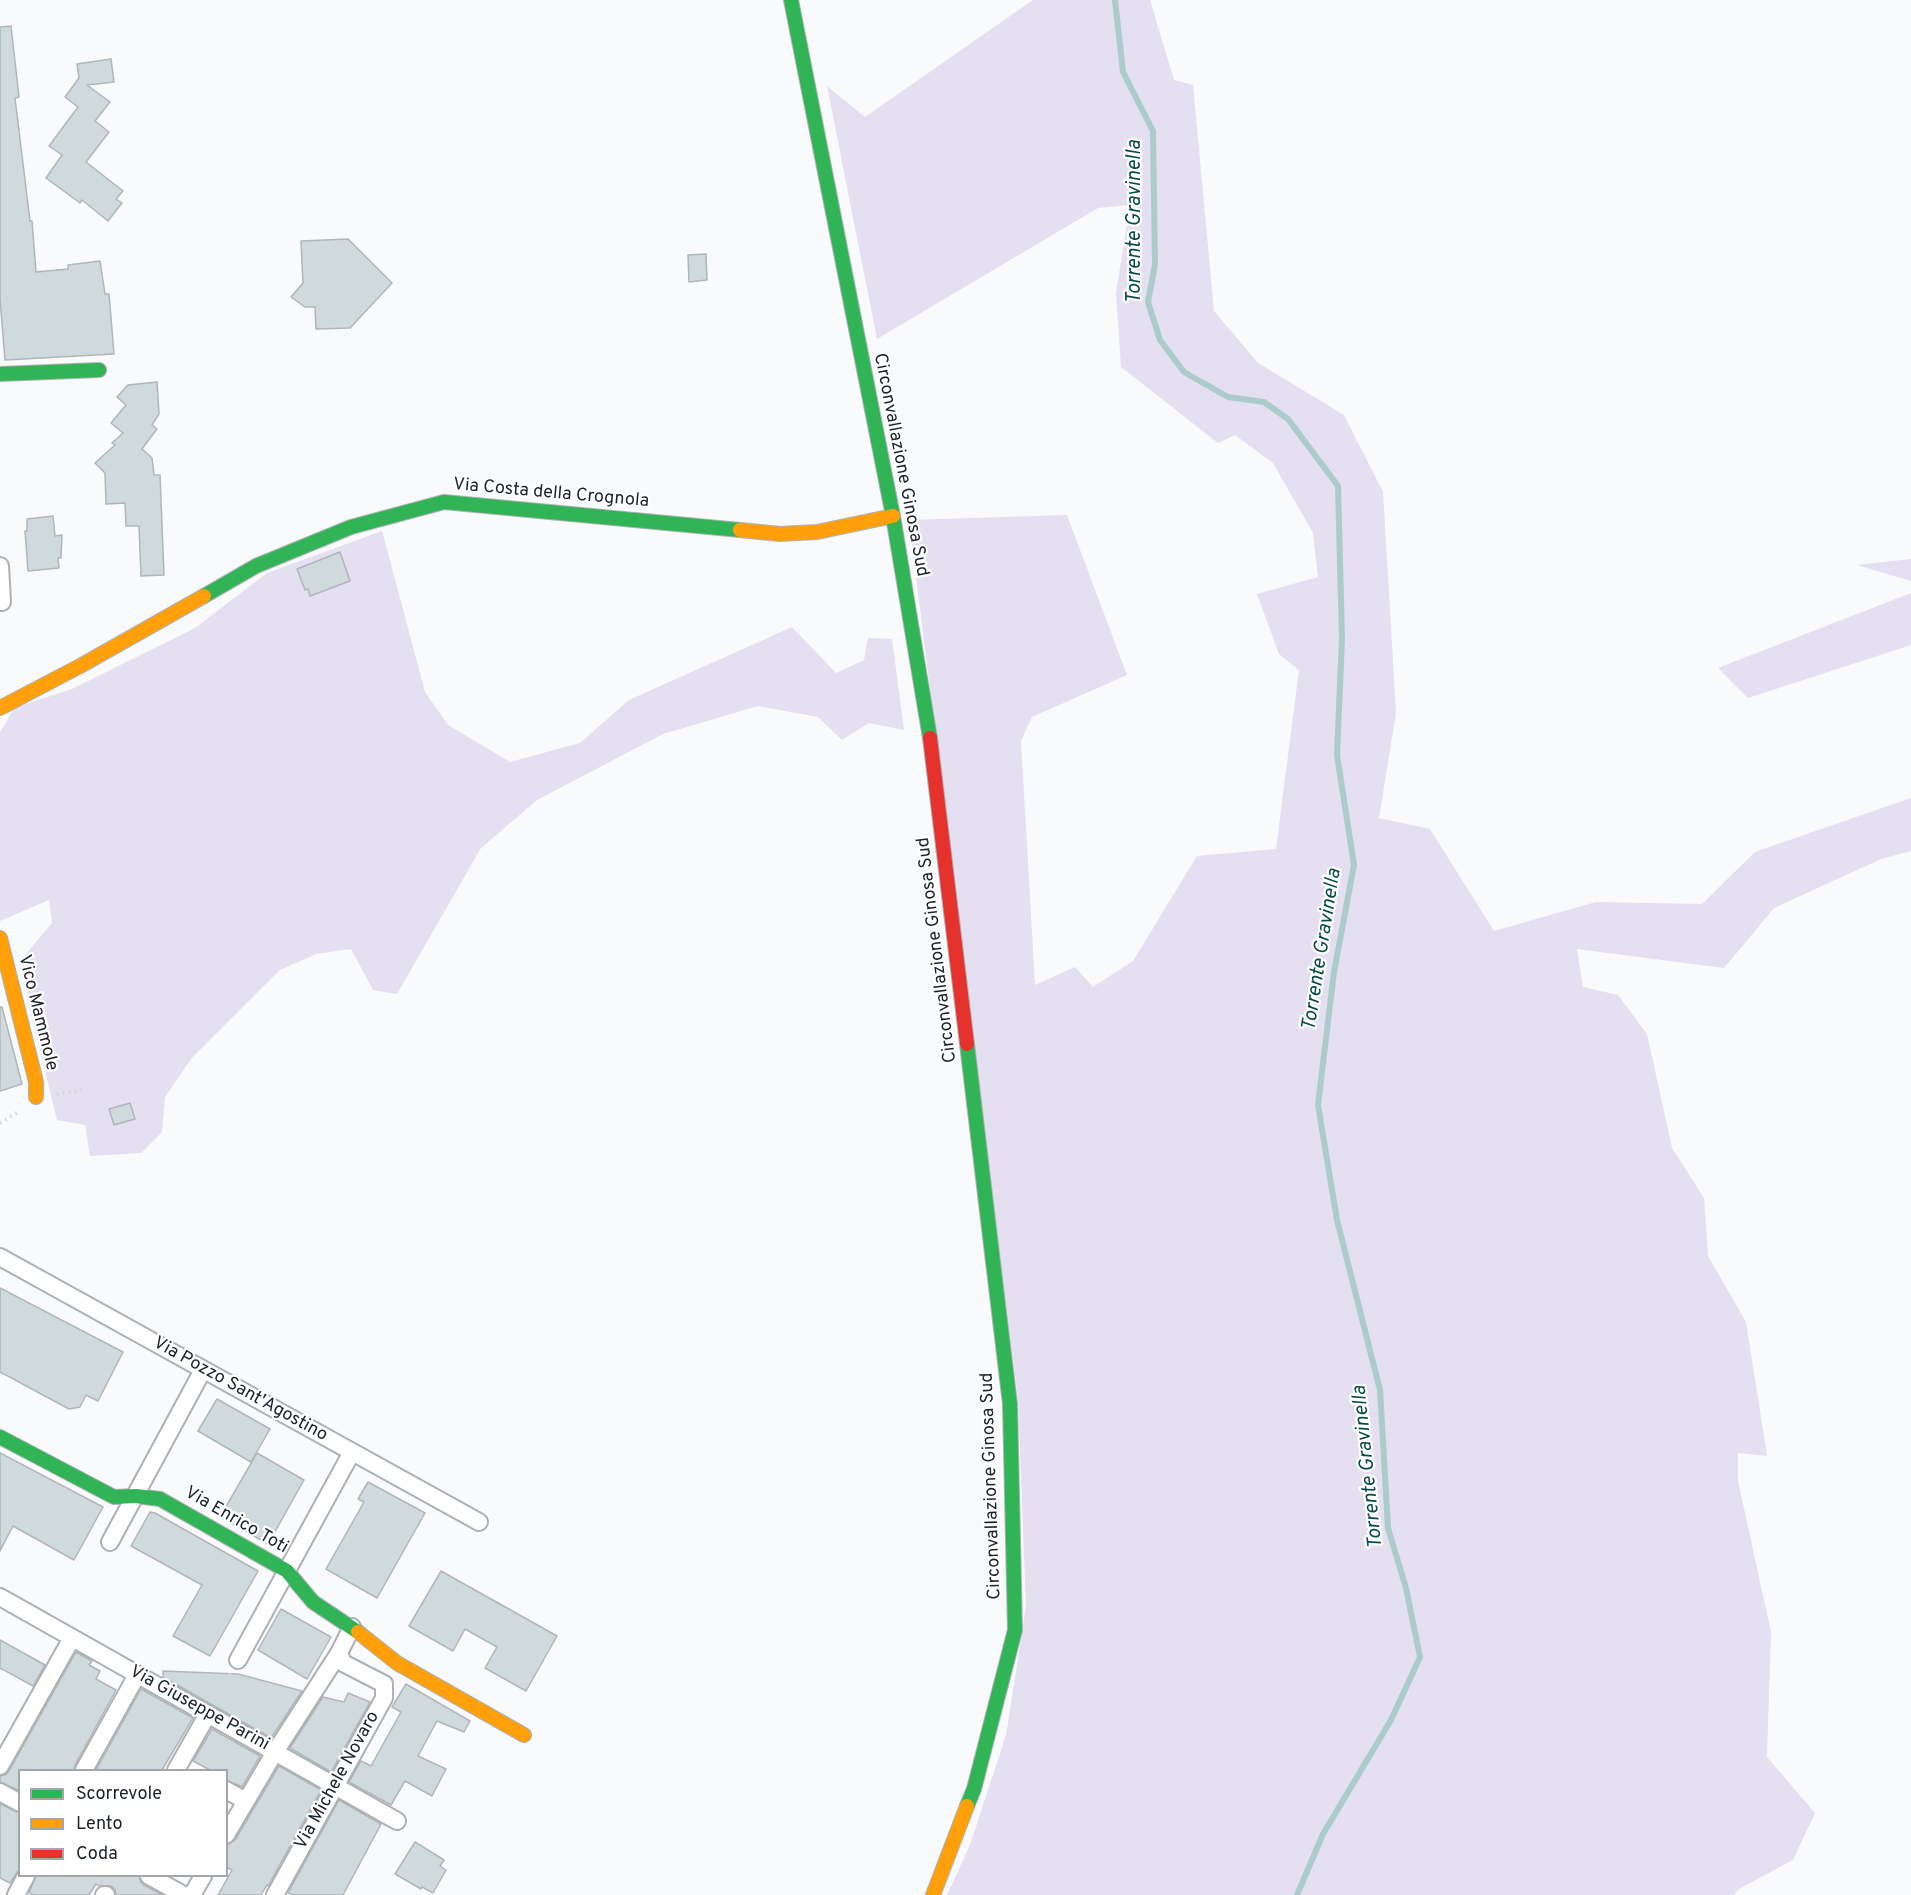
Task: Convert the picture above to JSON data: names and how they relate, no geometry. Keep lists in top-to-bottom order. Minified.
{"streets":{"main road":["Circonvallazione Ginosa Sud","Via Costa della Crognola","Vico Mammole","Via Enrico Toti"],"street":["Via Pozzo Sant'Agostino","Via Giuseppe Parini","Via Michele Novaro"]},"crossings":[["Circonvallazione Ginosa Sud","Via Costa della Crognola"],["Via Giuseppe Parini","Via Michele Novaro"]],"water":["Torrente Gravinella"],"legend":["Scorrevole","Lento","Coda"]}
